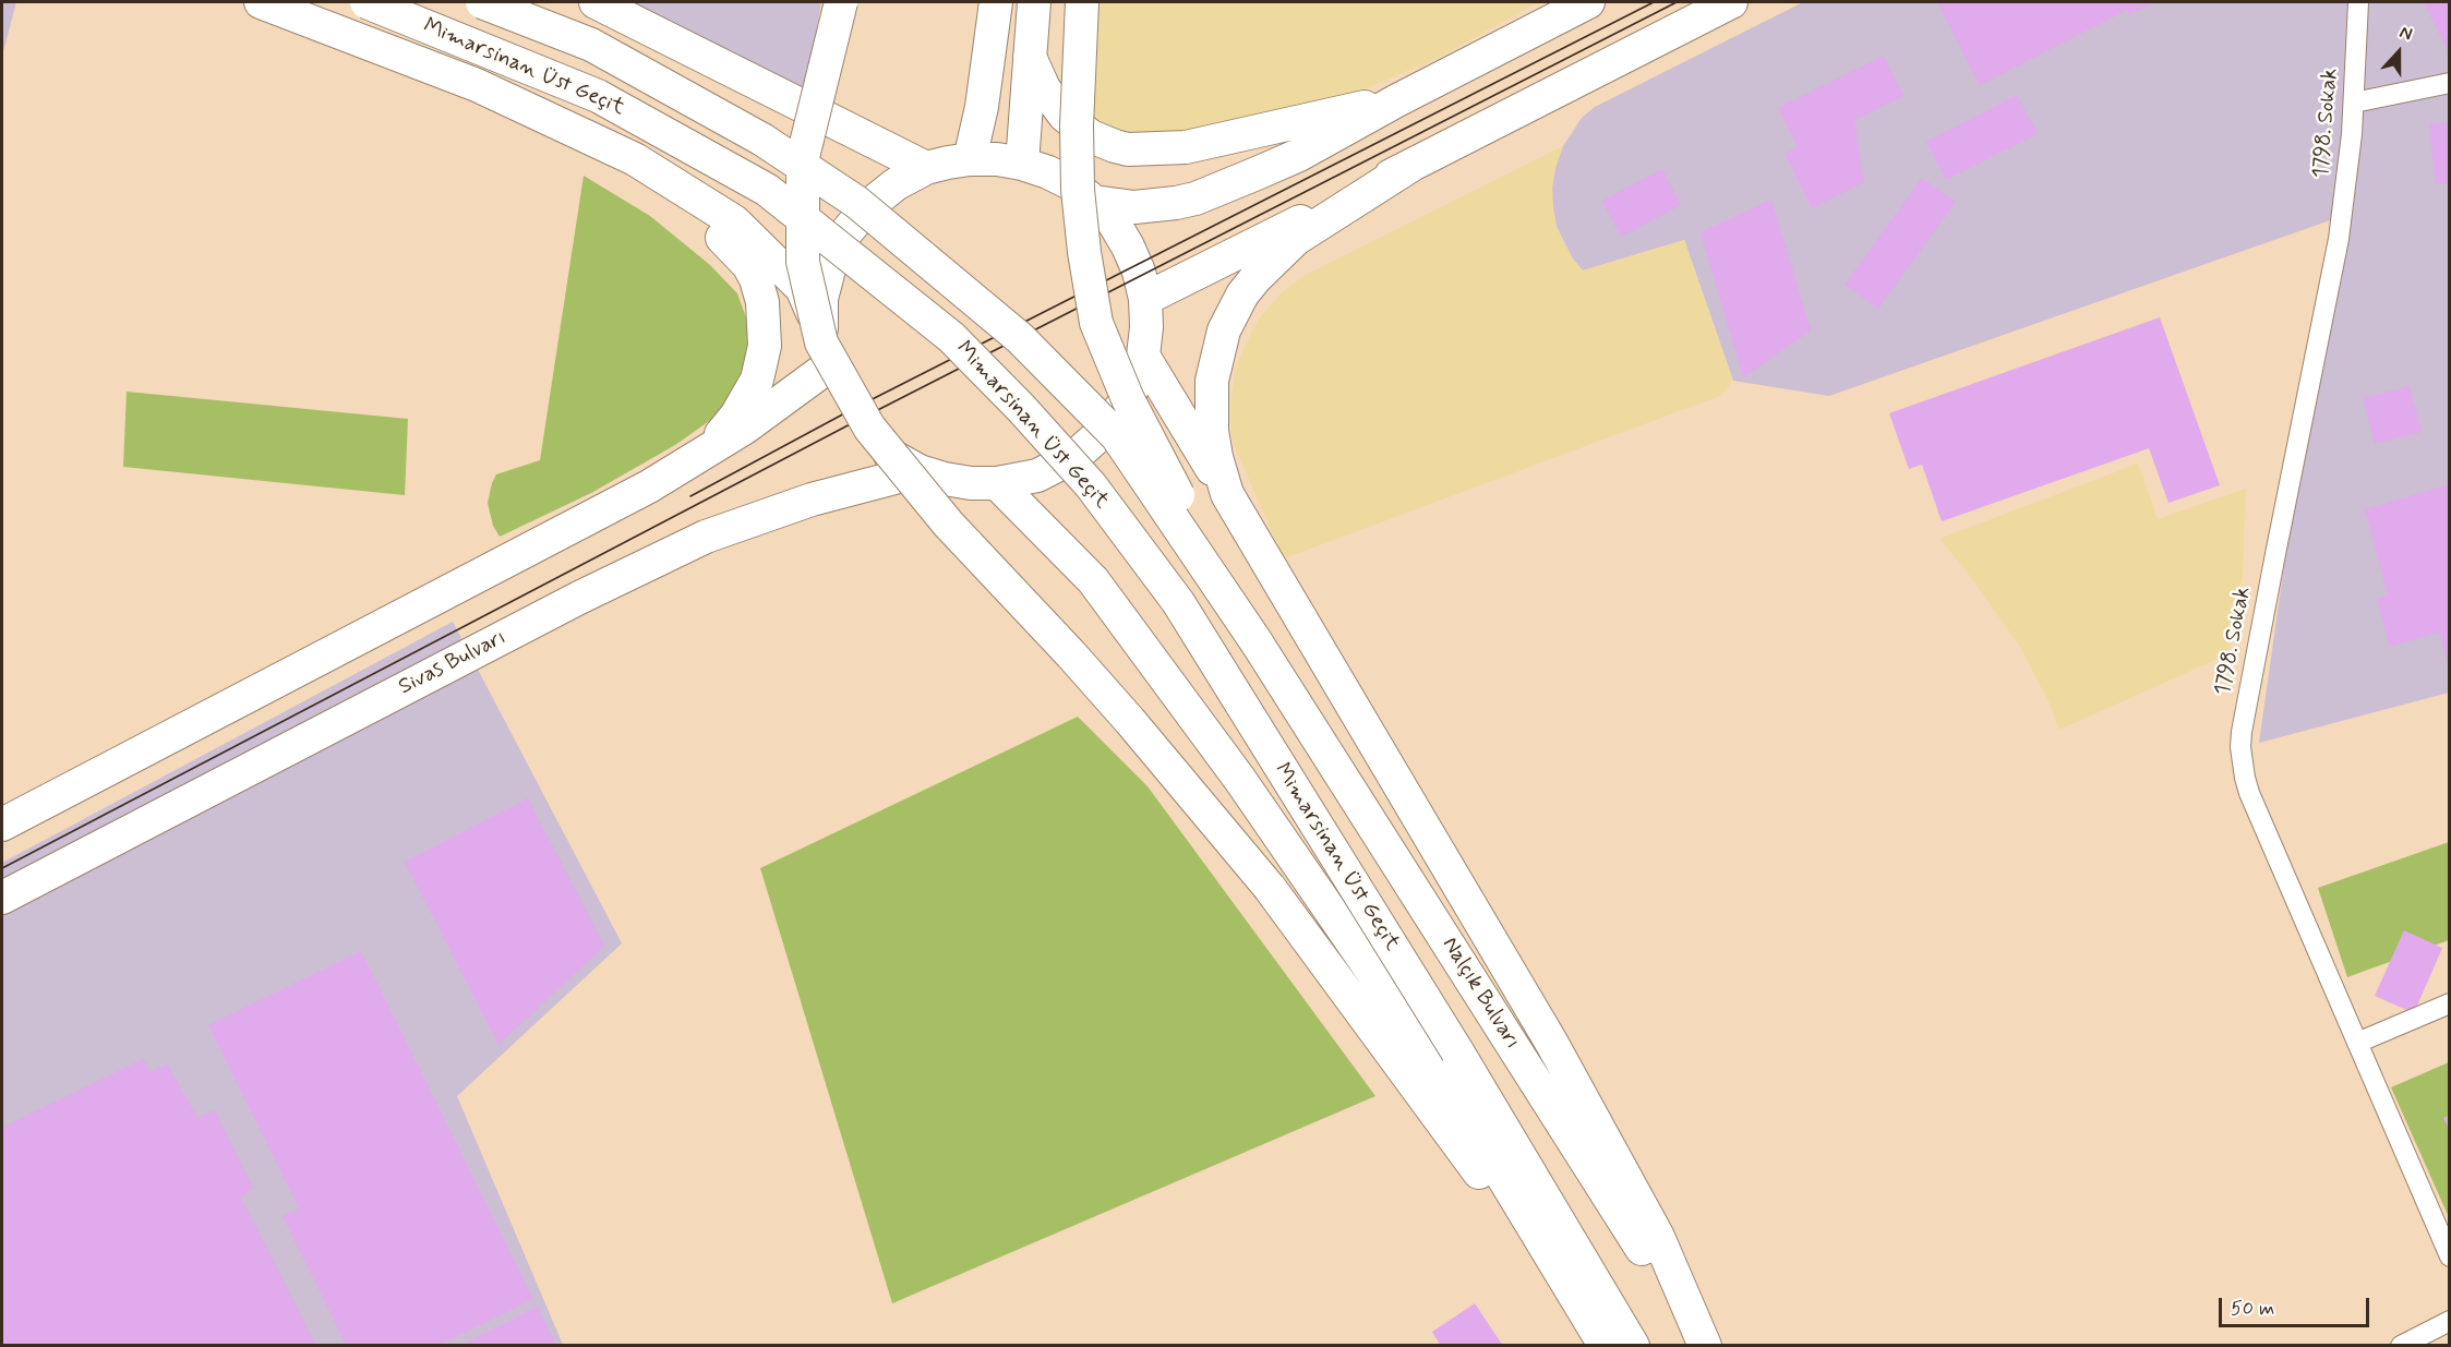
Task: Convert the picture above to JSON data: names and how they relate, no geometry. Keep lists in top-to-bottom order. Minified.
{"streets":{"highway":["Mimarsinan Üst Geçit","Sivas Bulvarı","Nalçık Bulvarı"],"street":["1798. Sokak"]},"crossings":[["Mimarsinan Üst Geçit","Nalçık Bulvarı"]],"scale_bar":"50 m","north":"top"}
